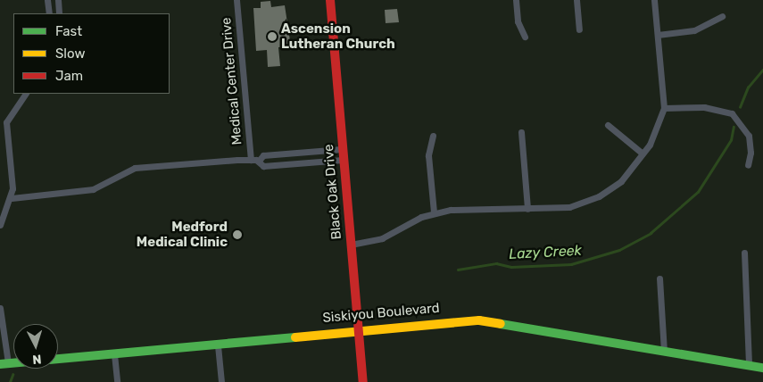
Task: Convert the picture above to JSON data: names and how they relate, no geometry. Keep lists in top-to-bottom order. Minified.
{"streets":{"street":["Medical Center Drive","Black Oak Drive","Siskiyou Boulevard"]},"crossings":[["Medical Center Drive","Black Oak Drive"],["Black Oak Drive","Siskiyou Boulevard"]],"water":["Lazy Creek"],"places":["Ascension Lutheran Church","Medford Medical Clinic"],"legend":["Fast","Slow","Jam"],"north":"bottom"}
